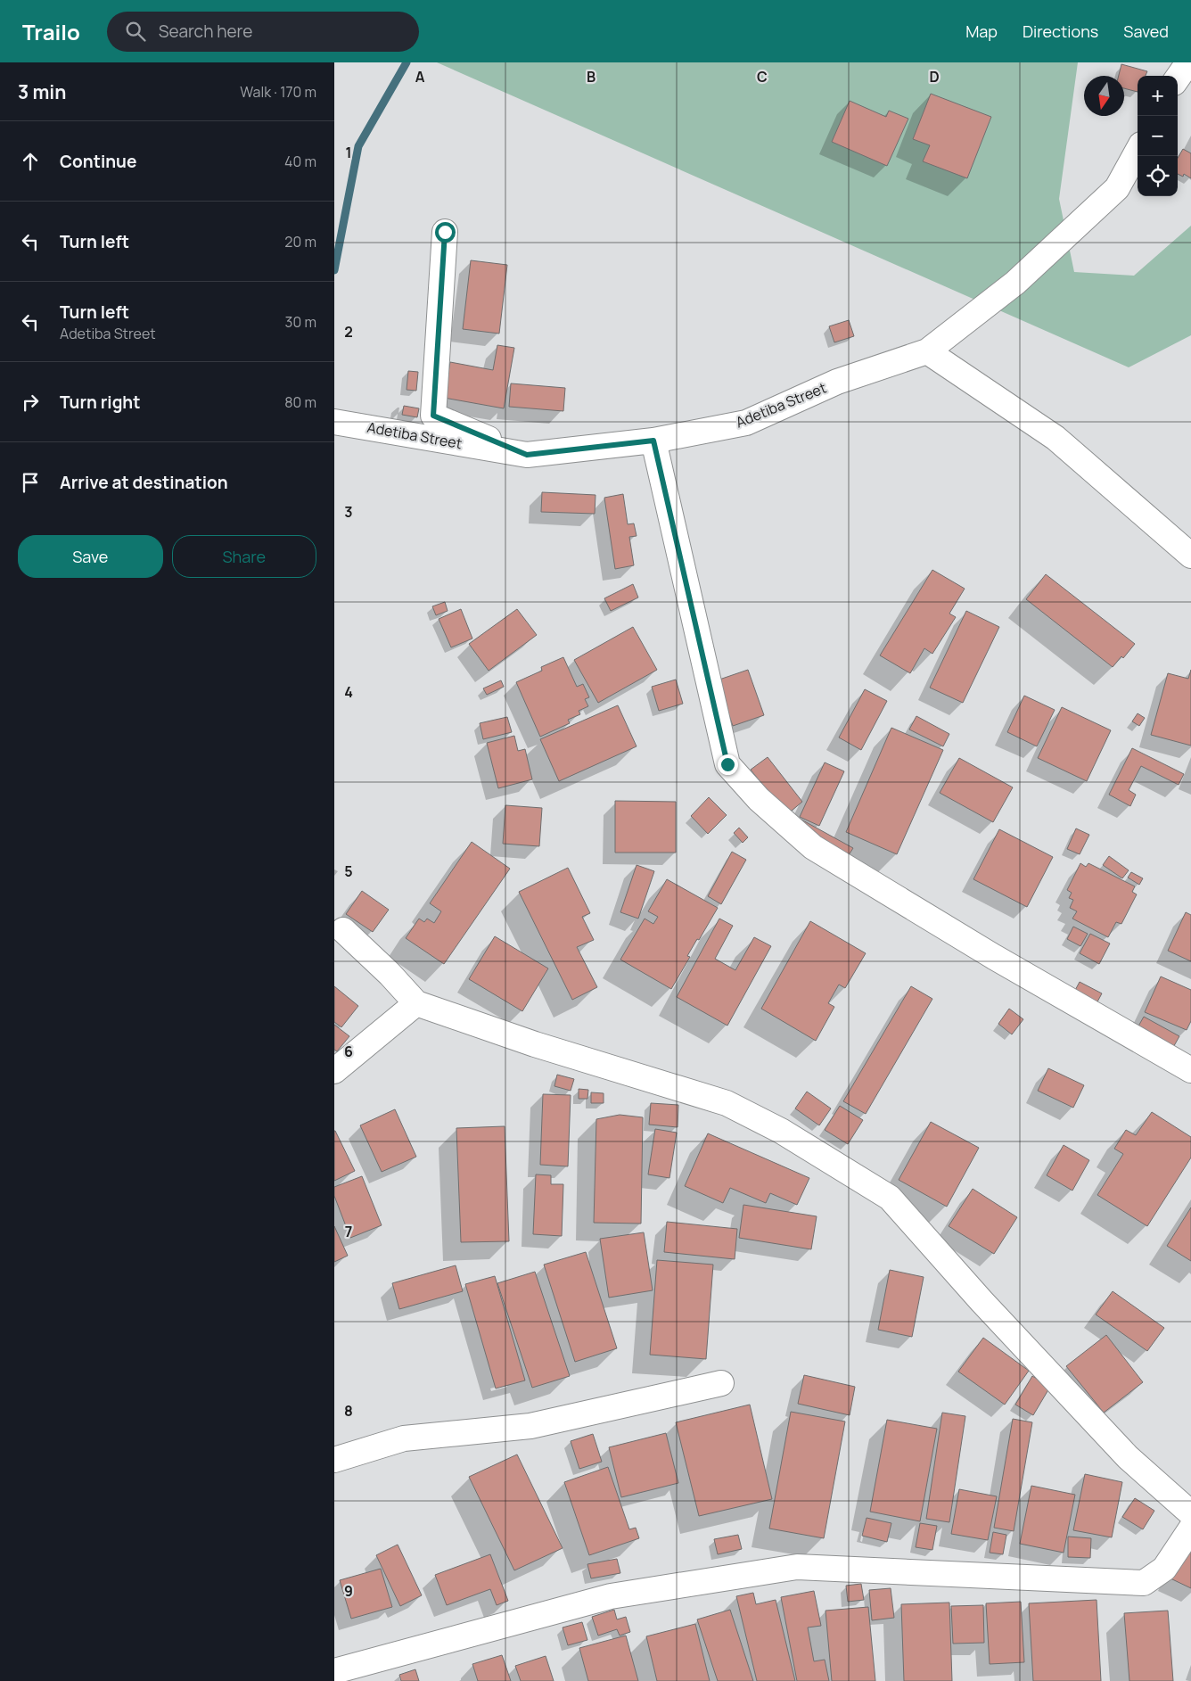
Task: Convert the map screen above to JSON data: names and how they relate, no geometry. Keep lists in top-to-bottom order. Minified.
{"streets":{"street":["Adetiba Street"]},"north":"bottom","page":{"header":"Trailo","search":"Search here","nav":["Map","Directions","Saved"],"heading":["3 min","Walk · 170 m"],"map_buttons":["+","−"],"list":[["Continue","40 m"],["Turn left","20 m"],["Turn left","Adetiba Street","30 m"],["Turn right","80 m"],"Arrive at destination"],"buttons":["Save","Share"]},"grid":{"columns":["A","B","C","D"],"rows":["1","2","3","4","5","6","7","8","9"]}}
